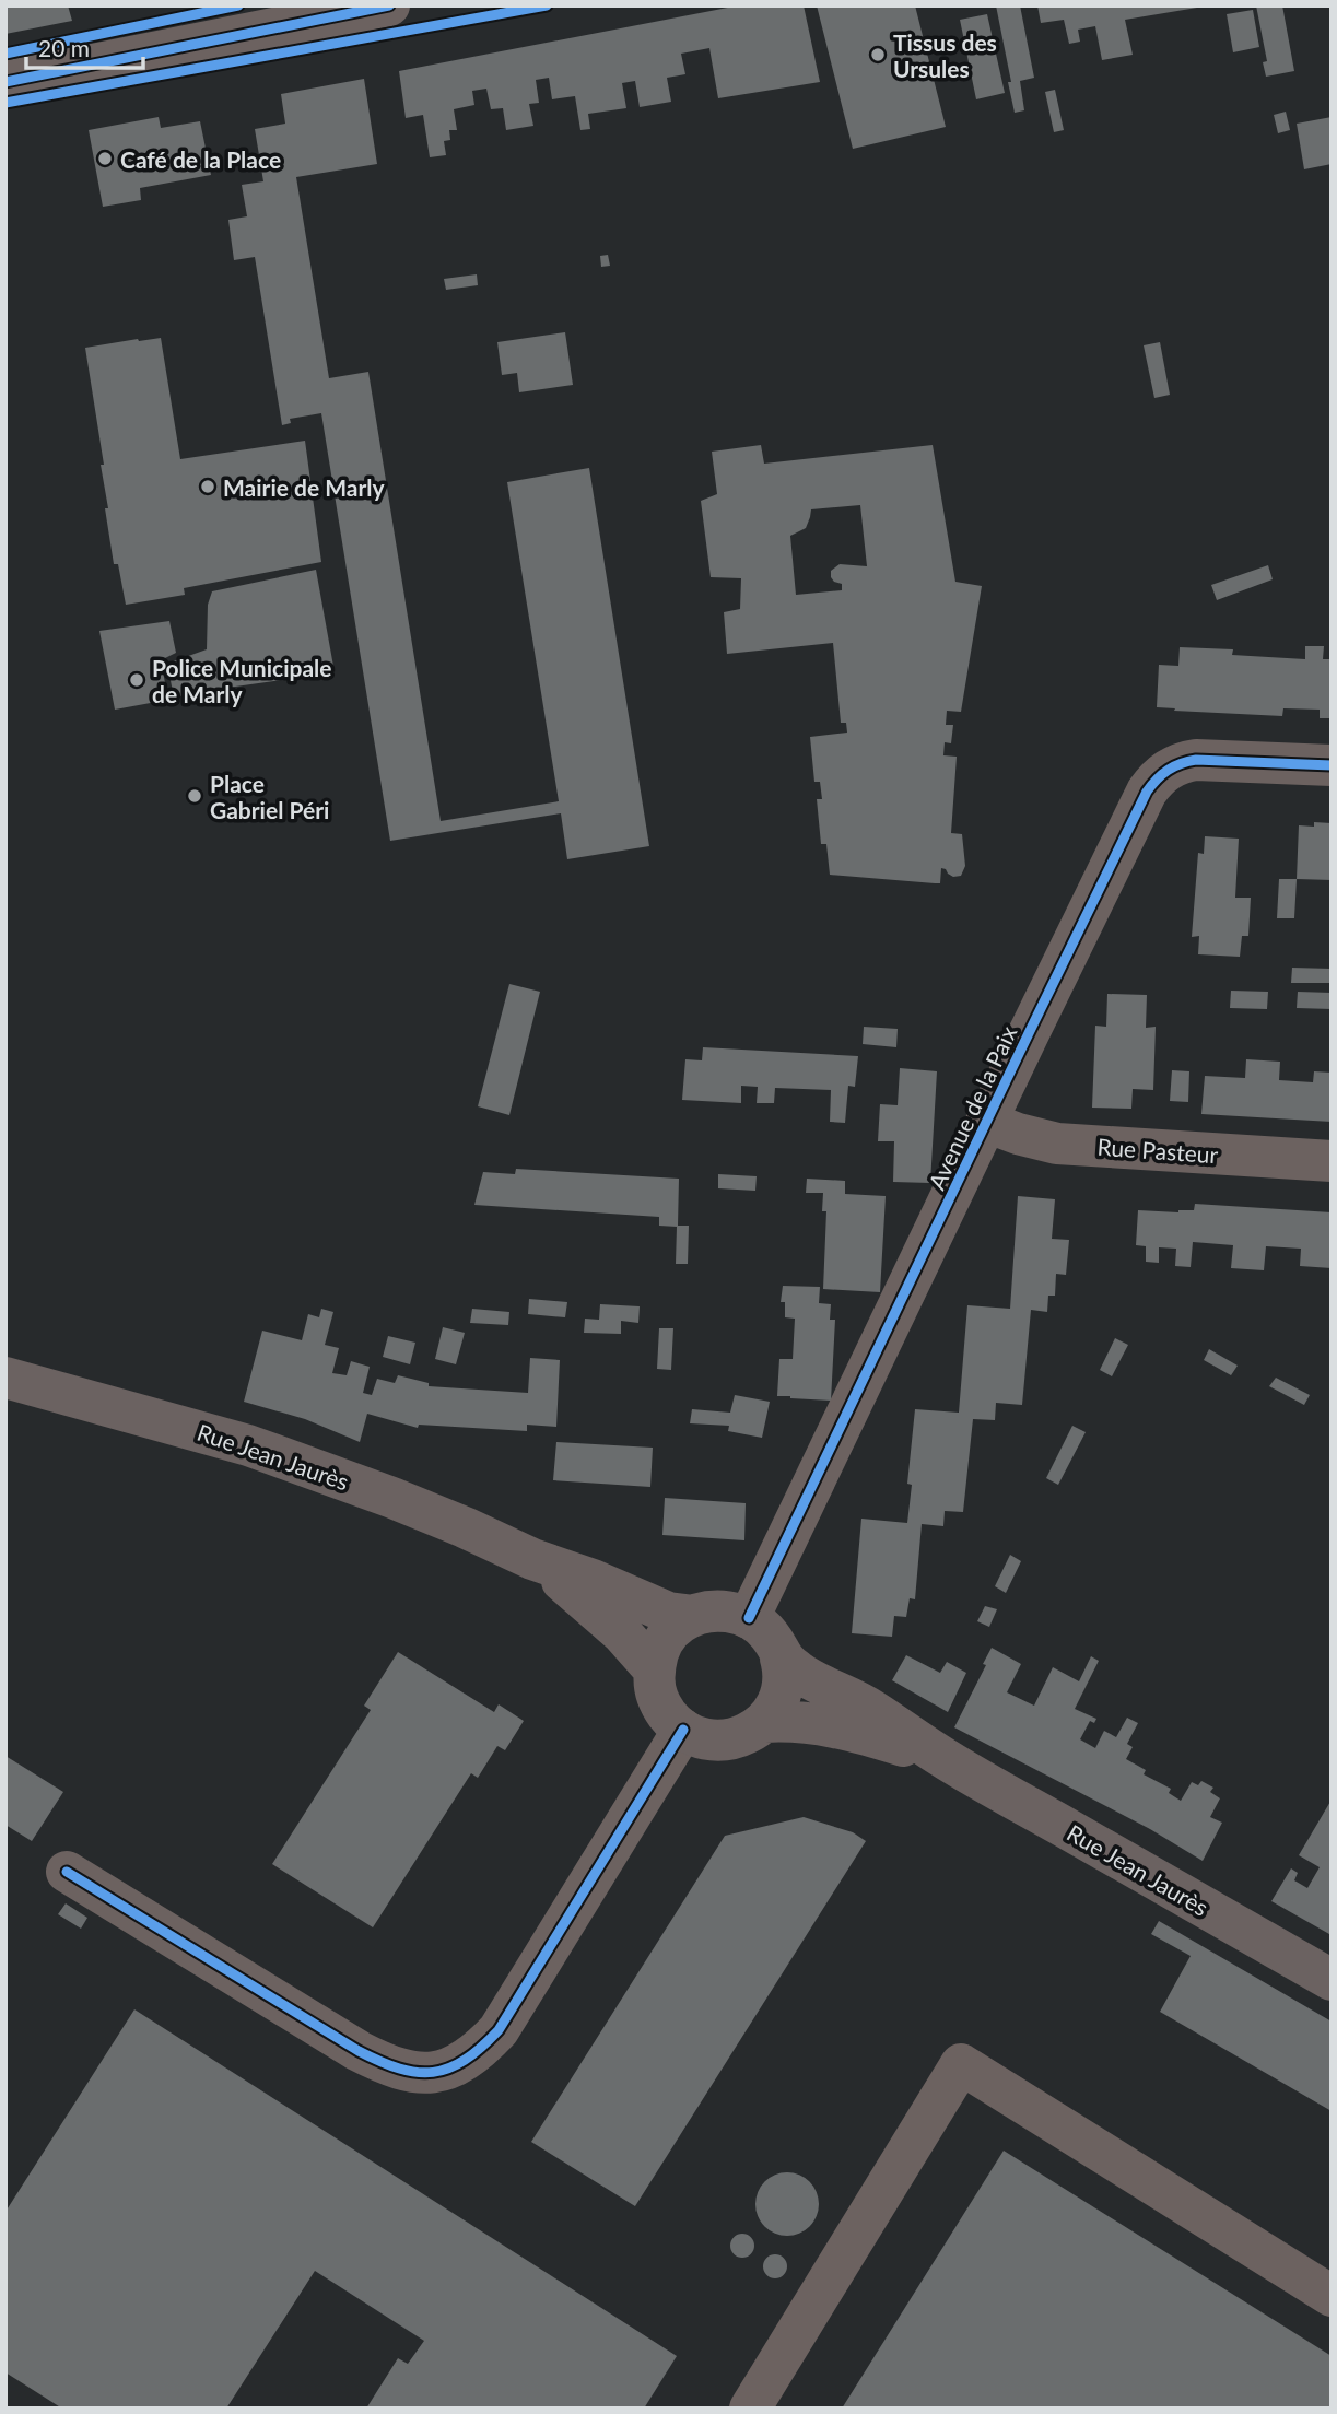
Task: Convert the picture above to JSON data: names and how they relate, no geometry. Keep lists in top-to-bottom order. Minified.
{"streets":{"main road":["Rue Jean Jaurès"],"street":["Avenue de la Paix","Rue Pasteur"]},"crossings":[["Avenue de la Paix","Rue Pasteur"],["Avenue de la Paix","Rue Jean Jaurès"]],"places":["Tissus des Ursules","Café de la Place","Mairie de Marly","Police Municipale de Marly","Place Gabriel Péri"],"scale_bar":"20 m"}
